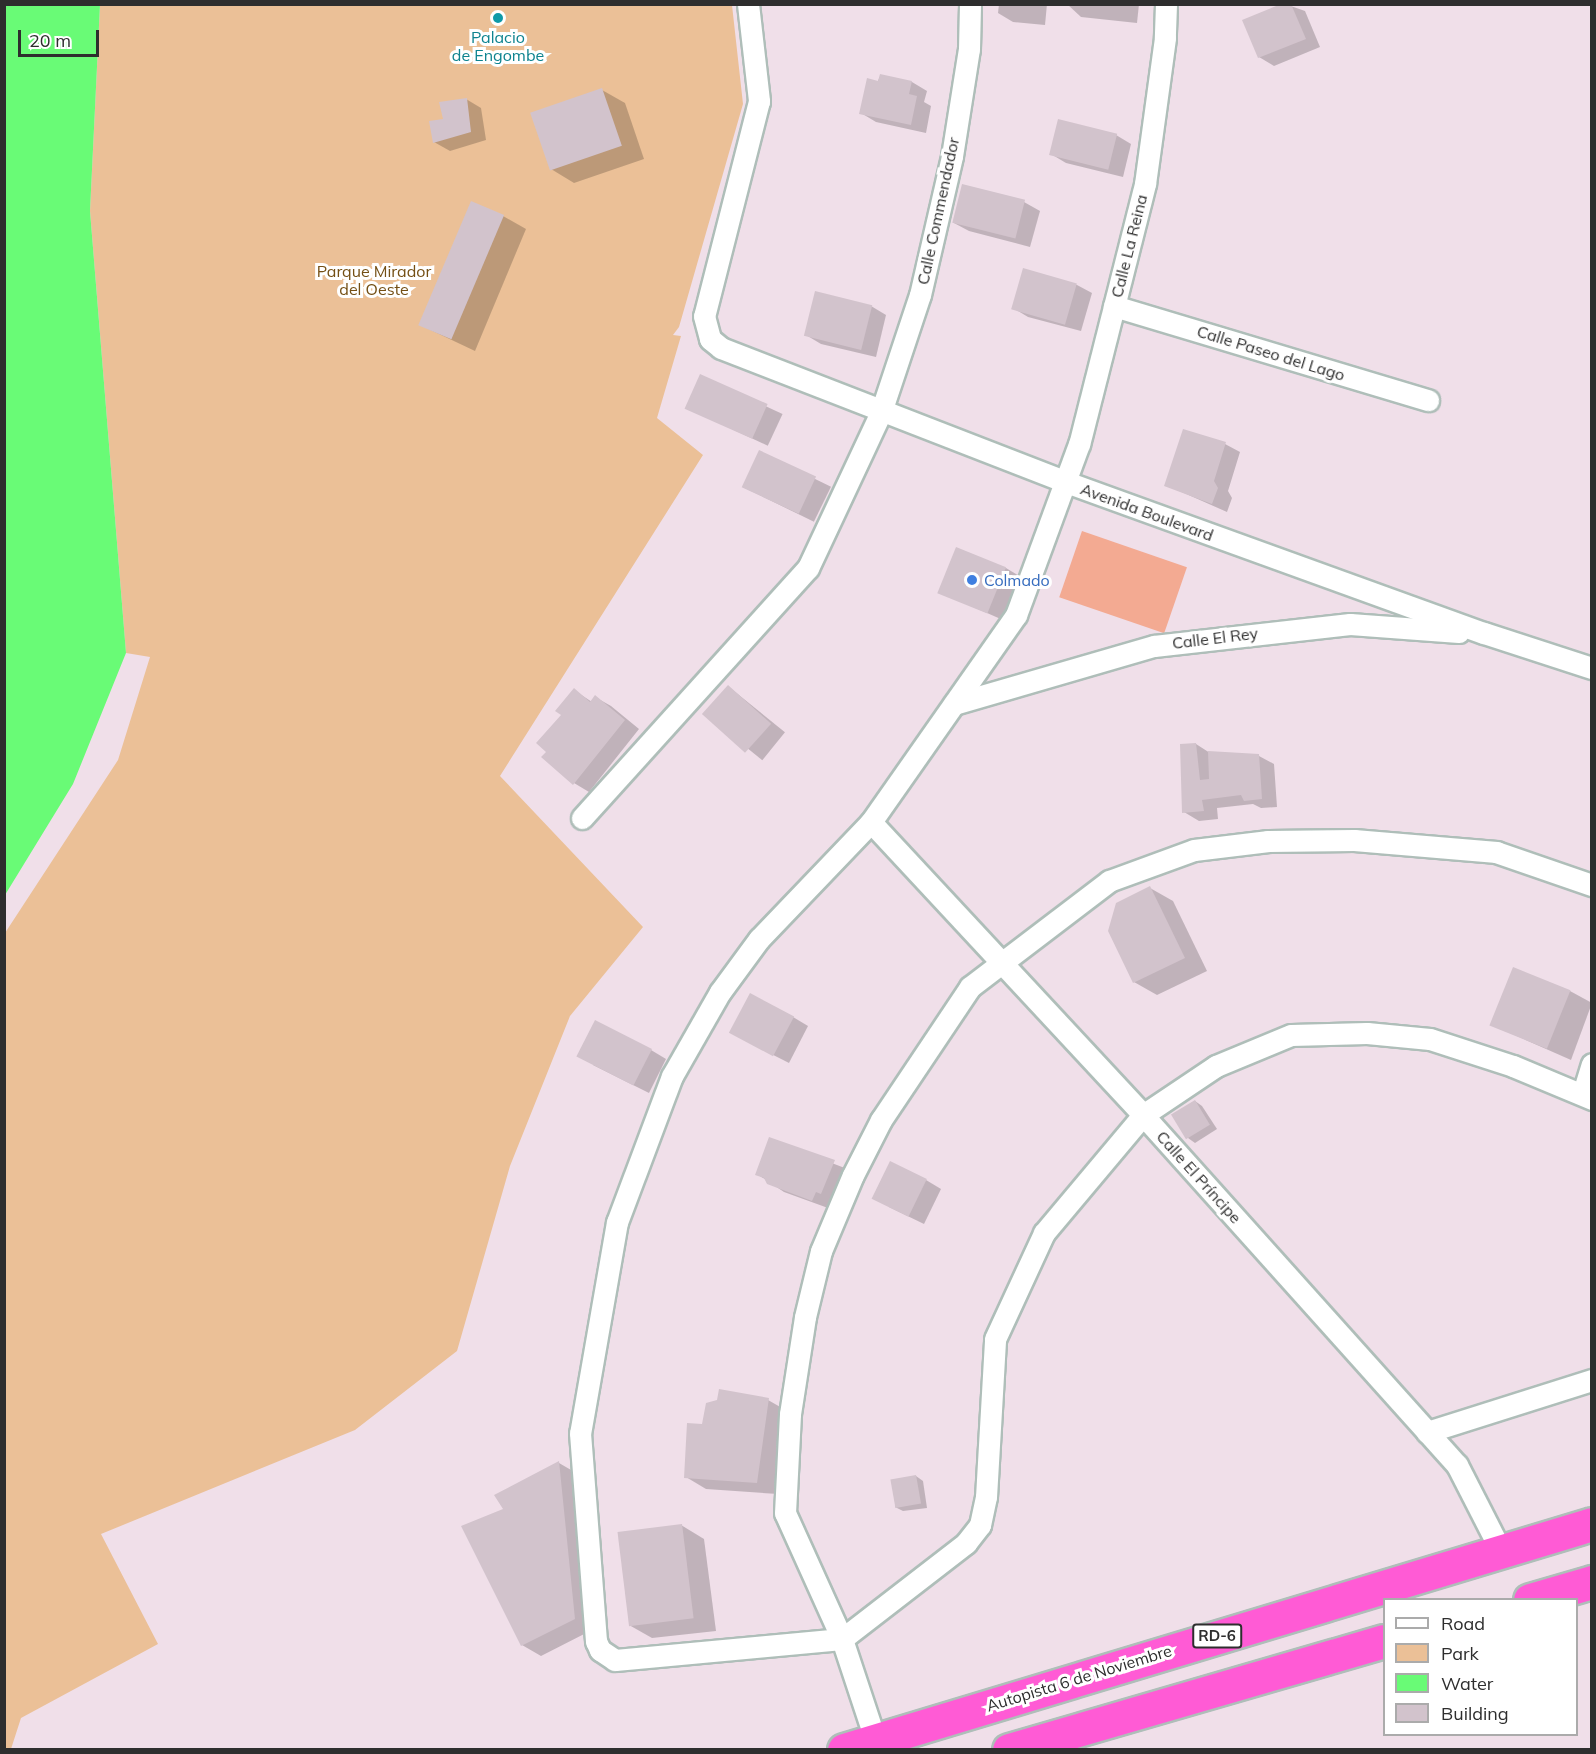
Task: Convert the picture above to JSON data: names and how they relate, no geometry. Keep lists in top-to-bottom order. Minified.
{"streets":{"highway":["RD-6","Autopista 6 de Noviembre"],"street":["Calle Commendador","Calle La Reina","Calle Paseo del Lago","Avenida Boulevard","Calle El Rey","Calle El Príncipe"]},"crossings":[["Calle Commendador","Avenida Boulevard"],["Calle La Reina","Calle Paseo del Lago"],["Calle La Reina","Avenida Boulevard"],["Calle La Reina","Calle El Rey"],["Calle La Reina","Calle El Príncipe"],["Avenida Boulevard","Calle El Rey"],["Calle El Príncipe","Autopista 6 de Noviembre"]],"parks":["Parque Mirador del Oeste"],"places":["Palacio de Engombe","Colmado"],"legend":["Road","Park","Water","Building"],"scale_bar":"20 m"}
